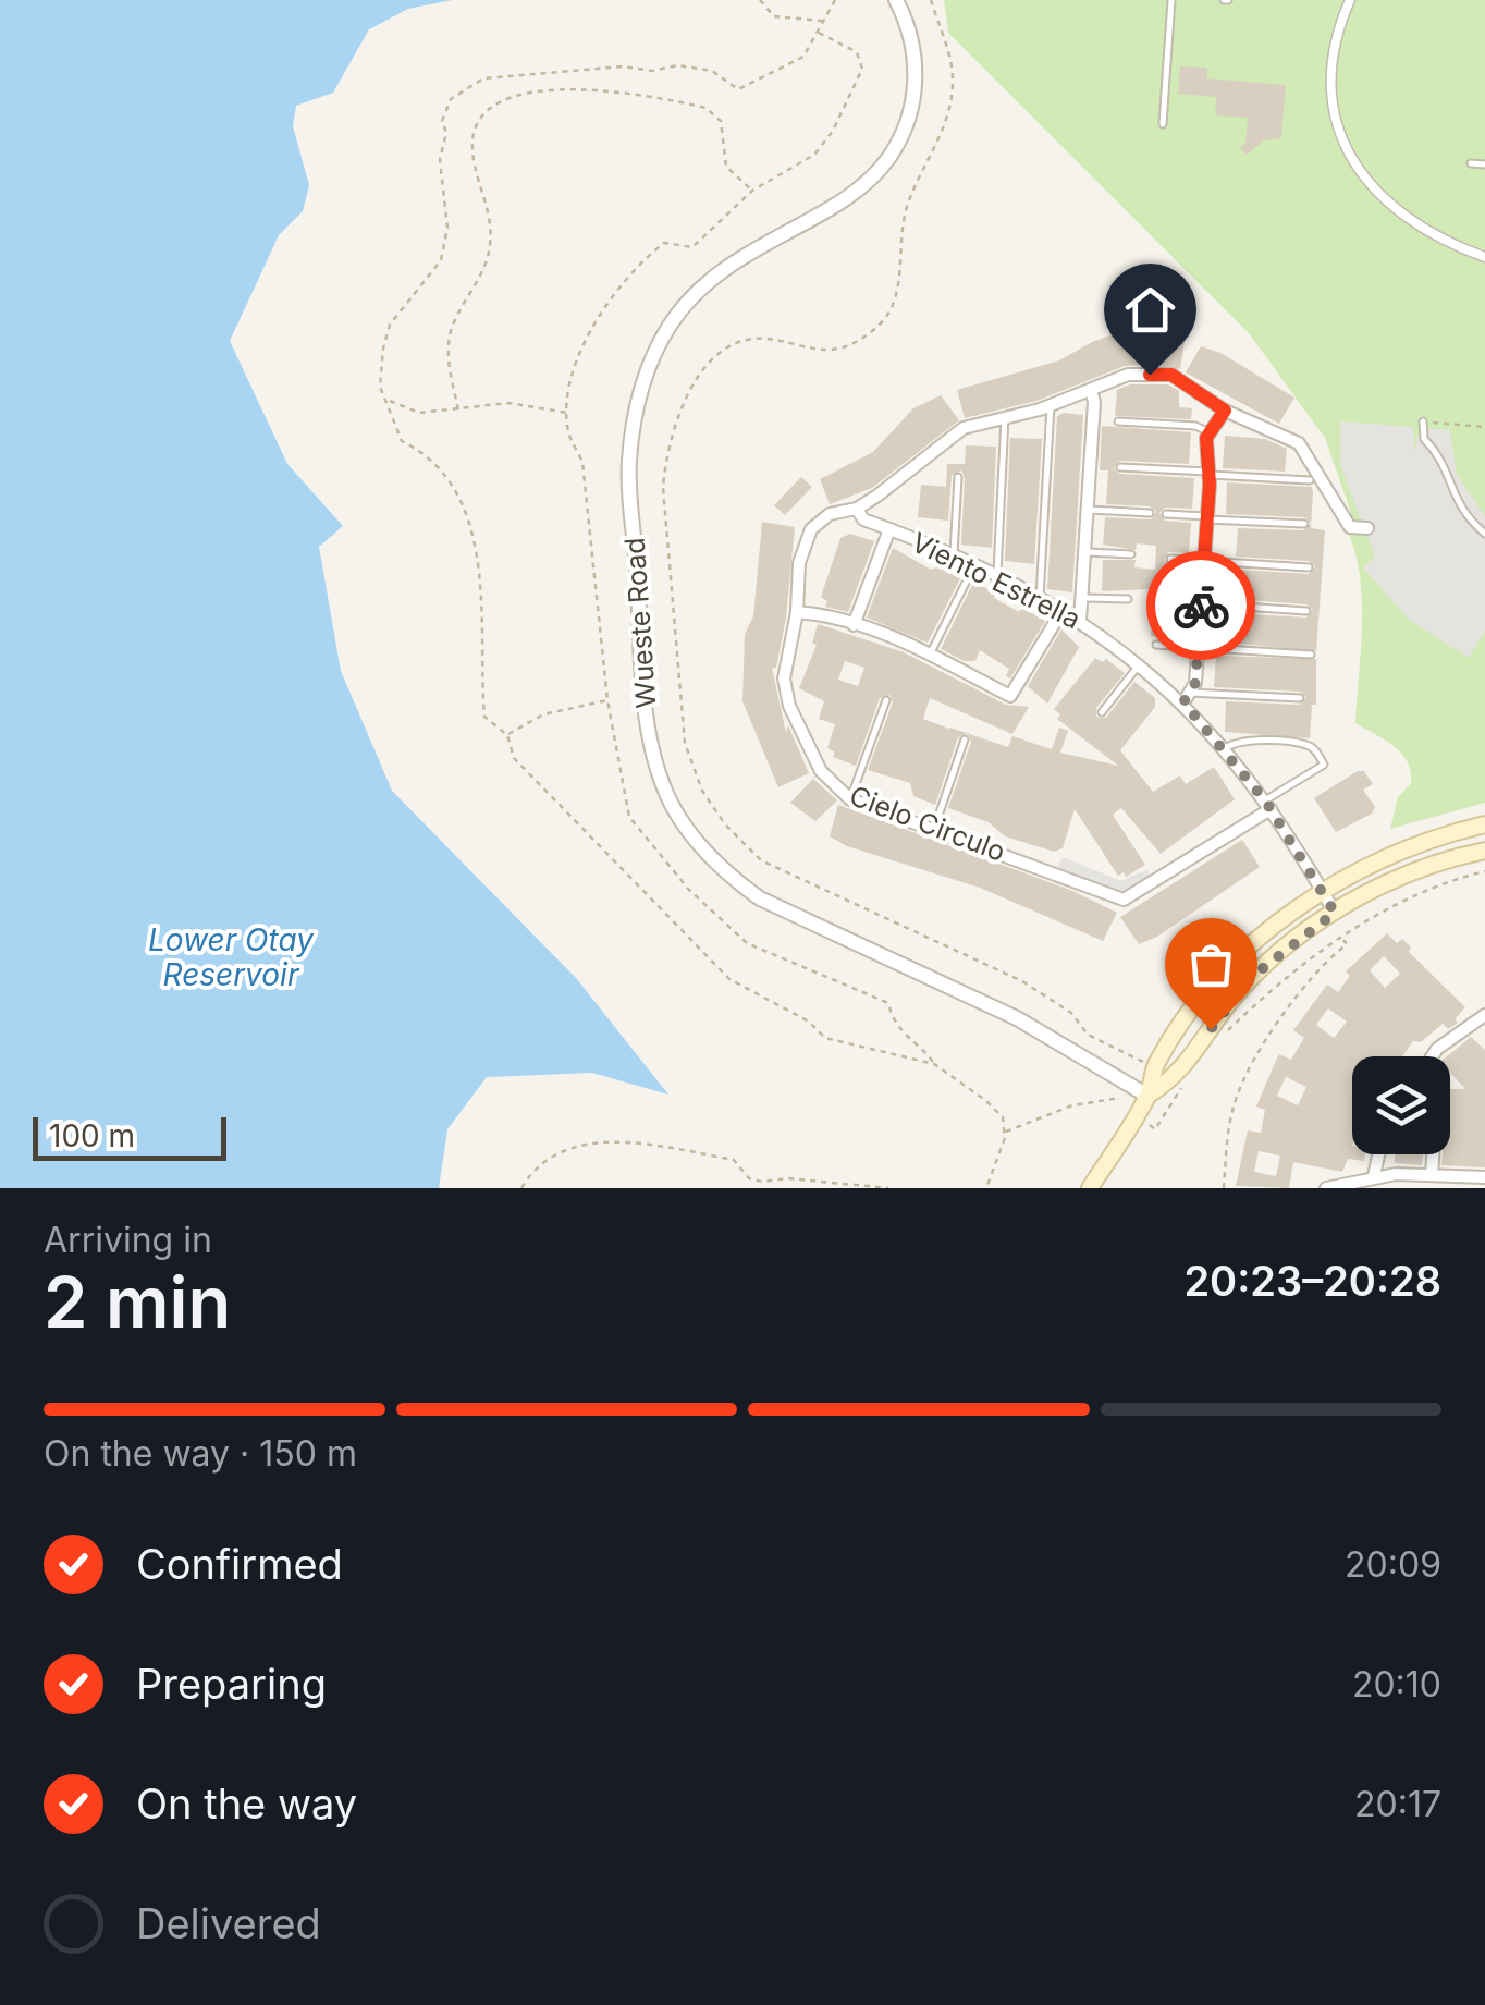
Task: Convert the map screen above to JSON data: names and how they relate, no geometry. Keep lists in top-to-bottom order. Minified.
{"streets":{"street":["Viento Estrella","Wueste Road","Cielo Circulo"]},"crossings":[["Viento Estrella","Cielo Circulo"]],"water":["Lower Otay Reservoir"],"scale_bar":"100 m","page":{"scale":"100 m","heading":["2 min","Arriving in","20:23–20:28"],"bar":"On the way · 150 m","list":[["Confirmed","20:09"],["Preparing","20:10"],["On the way","20:17"],"Delivered"]}}
